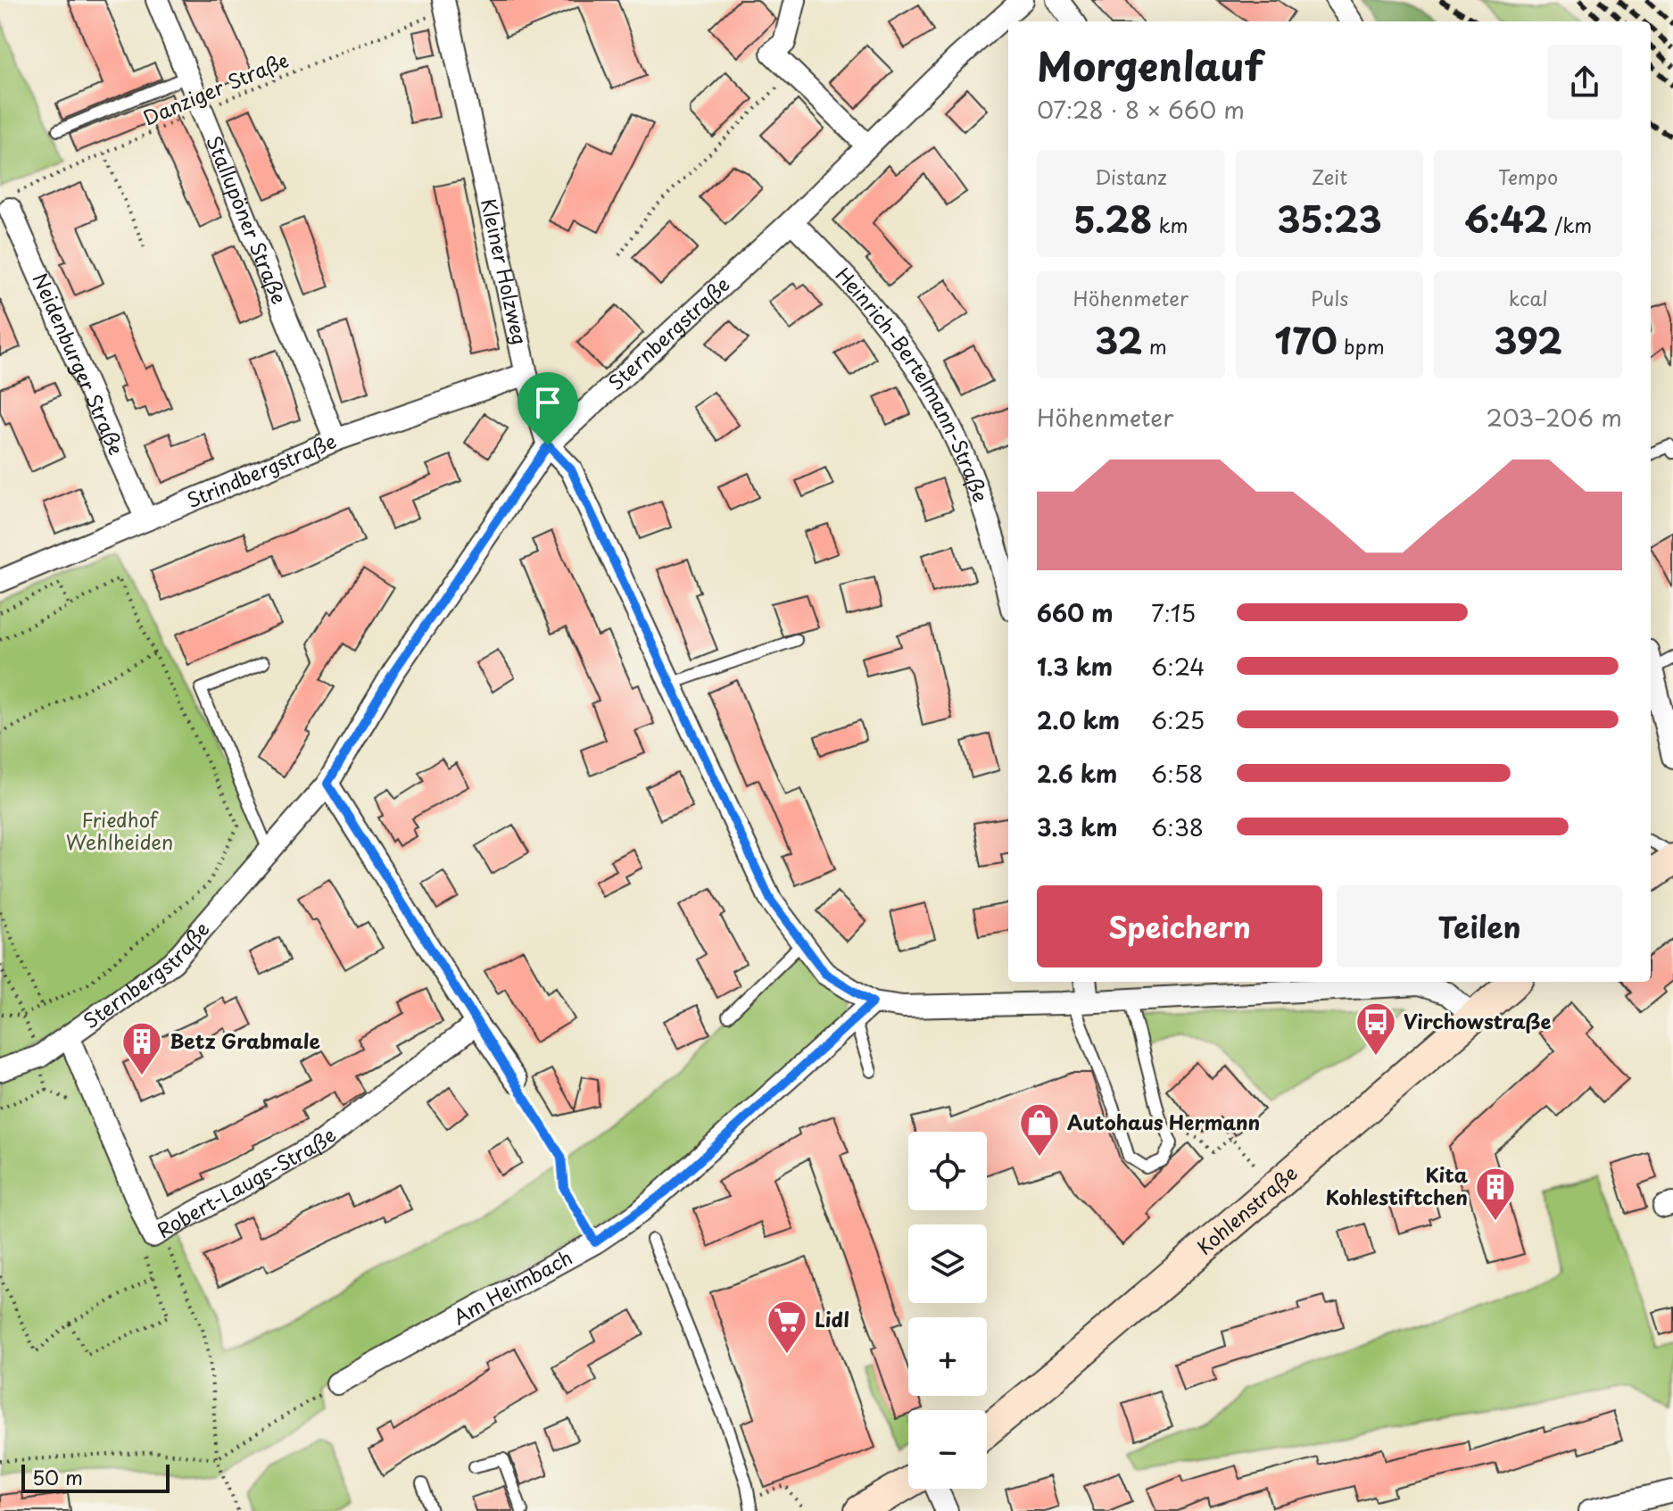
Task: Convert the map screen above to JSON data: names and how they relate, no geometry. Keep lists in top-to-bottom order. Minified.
{"streets":{"main road":["Kohlenstraße"],"street":["Stallupöner Straße","Kleiner Holzweg","Sternbergstraße","Neidenburger Straße","Heinrich-Bertelmann-Straße","Strindbergstraße","Robert-Laugs-Straße","Am Heimbach"],"path":["Danziger Straße"]},"crossings":[["Danziger Straße","Stallupöner Straße"],["Danziger Straße","Kleiner Holzweg"],["Danziger Straße","Neidenburger Straße"],["Stallupöner Straße","Strindbergstraße"],["Kleiner Holzweg","Sternbergstraße"],["Kleiner Holzweg","Strindbergstraße"],["Kleiner Holzweg","Am Heimbach"],["Sternbergstraße","Heinrich-Bertelmann-Straße"],["Sternbergstraße","Robert-Laugs-Straße"],["Neidenburger Straße","Strindbergstraße"]],"parks":["Friedhof Wehlheiden"],"places":{"bus stop":["Virchowstraße"],"building":["Betz Grabmale","Kita Kohlestiftchen"],"shop":["Autohaus Hermann"],"supermarket":["Lidl"]},"scale_bar":"50 m","page":{"heading":["Morgenlauf","07:28 · 8 × 660 m"],"stats":[["Distanz","5.28 km"],["Zeit","35:23"],["Tempo","6:42 /km"],["Höhenmeter","32 m"],["Puls","170 bpm"],["kcal","392"]],"chart":["Höhenmeter","203–206 m"],"list":[{"name":"660 m","note":"7:15"},{"name":"1.3 km","note":"6:24"},{"name":"2.0 km","note":"6:25"},{"name":"2.6 km","note":"6:58"},{"name":"3.3 km","note":"6:38"}],"buttons":["Speichern","Teilen"],"map_buttons":["+","−"],"scale":"50 m"}}
